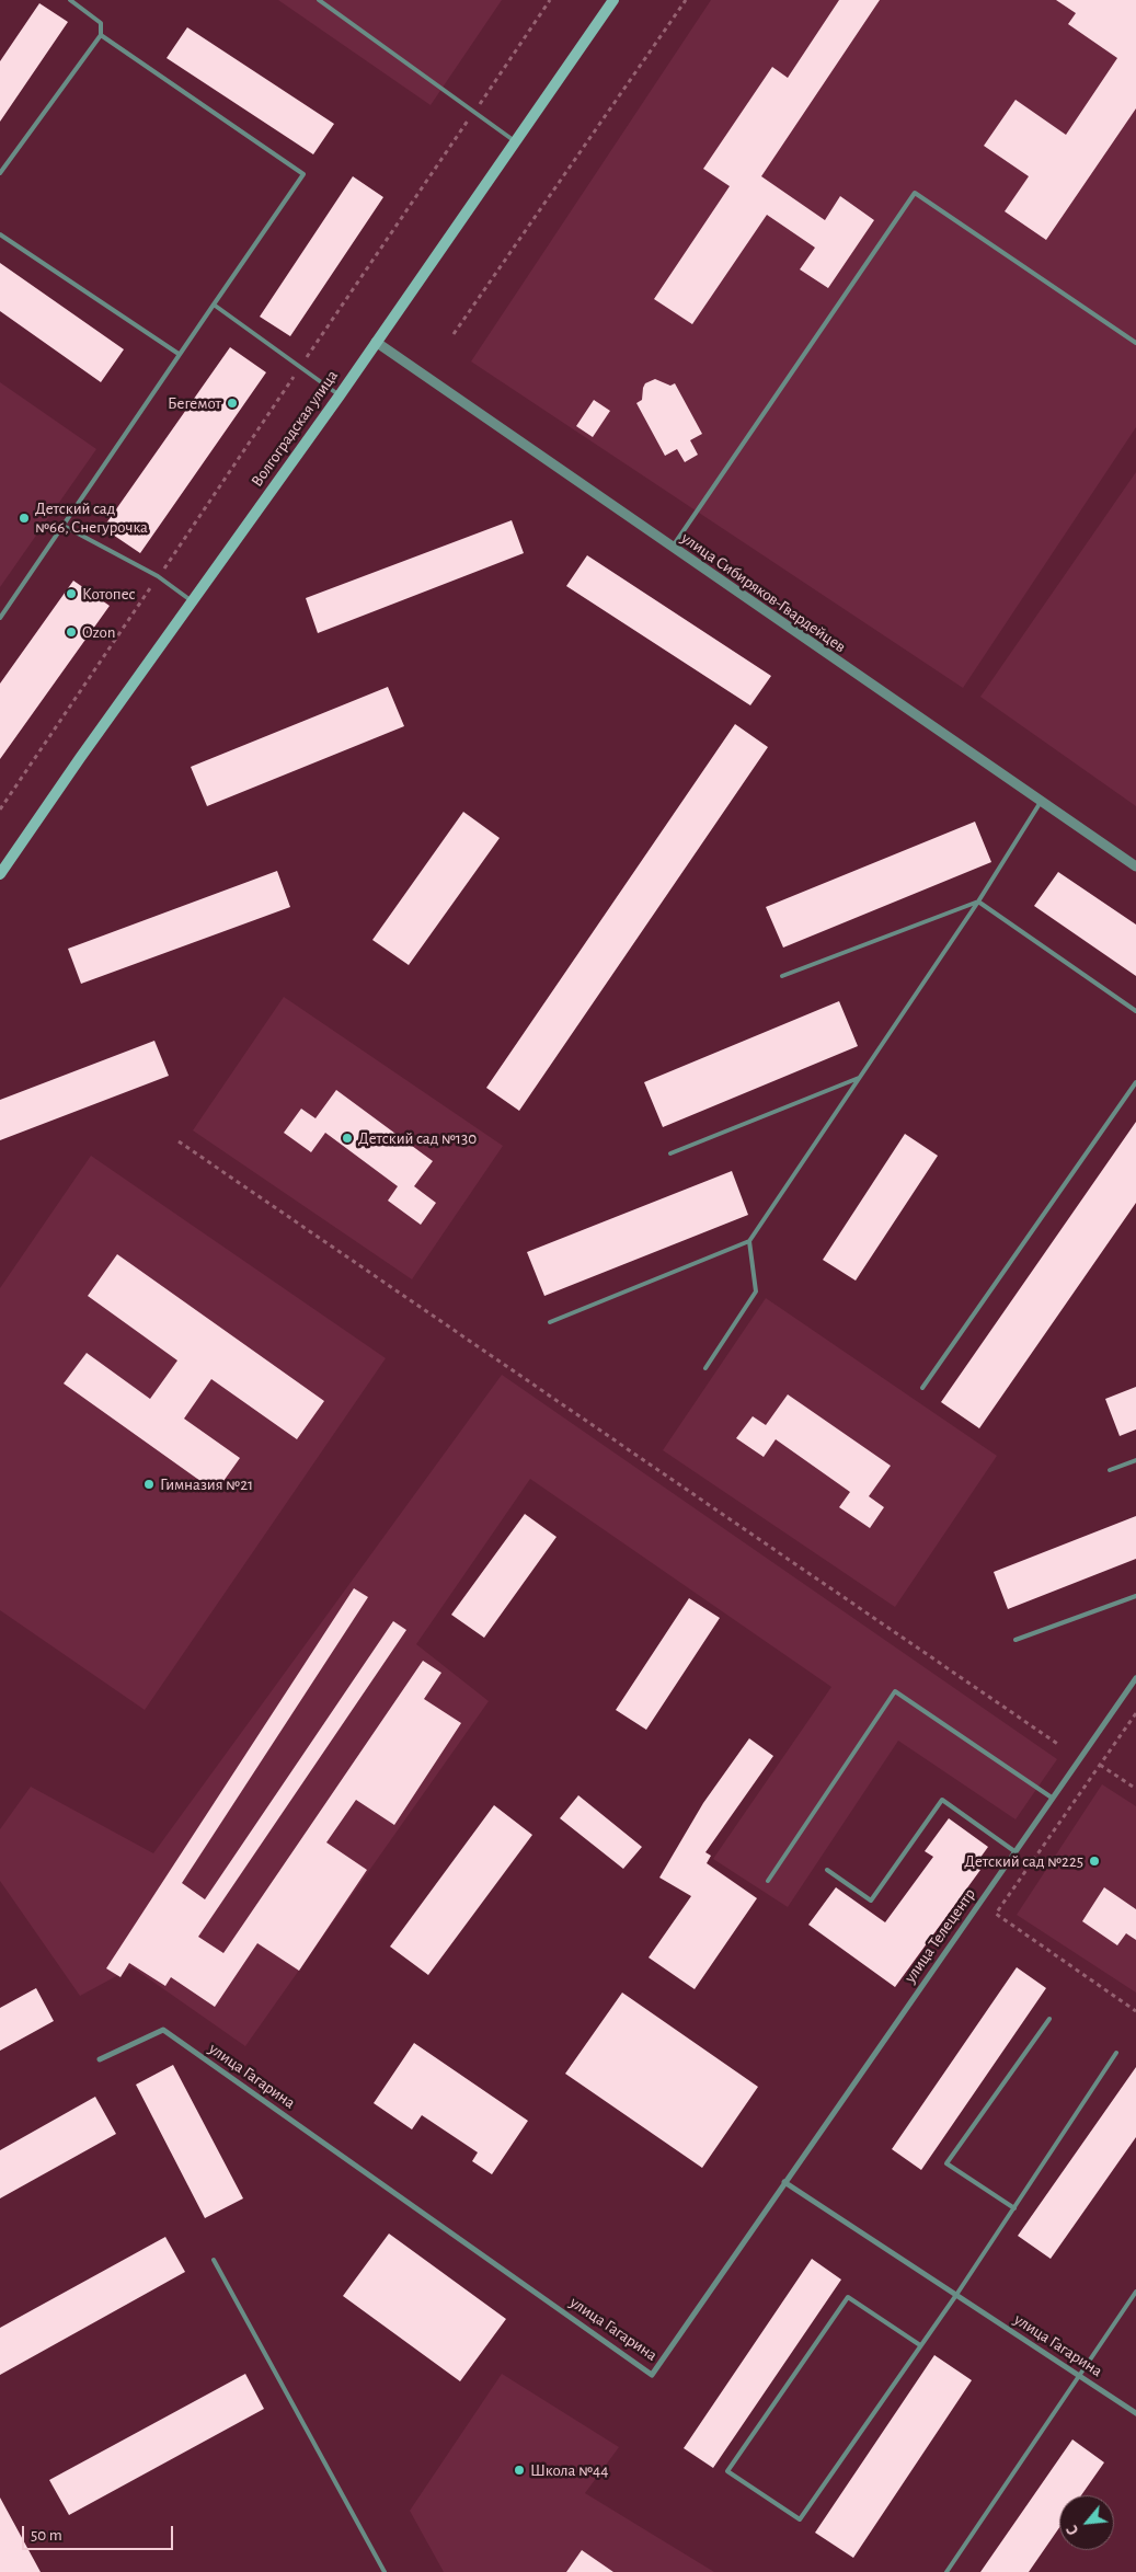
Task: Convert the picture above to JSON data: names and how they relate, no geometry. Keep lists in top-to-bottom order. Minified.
{"streets":{"main road":["Волгоградская улица"],"street":["улица Сибиряков-Гвардейцев","улица Телецентр","улица Гагарина"]},"crossings":[["Волгоградская улица","улица Сибиряков-Гвардейцев"],["улица Телецентр","улица Гагарина"]],"places":["Бегемот","Детский сад №66, Снегурочка","Котопес","Ozon","Детский сад №130","Гимназия №21","Детский сад №225","Школа №44"],"scale_bar":"50 m","north":"bottom left"}
